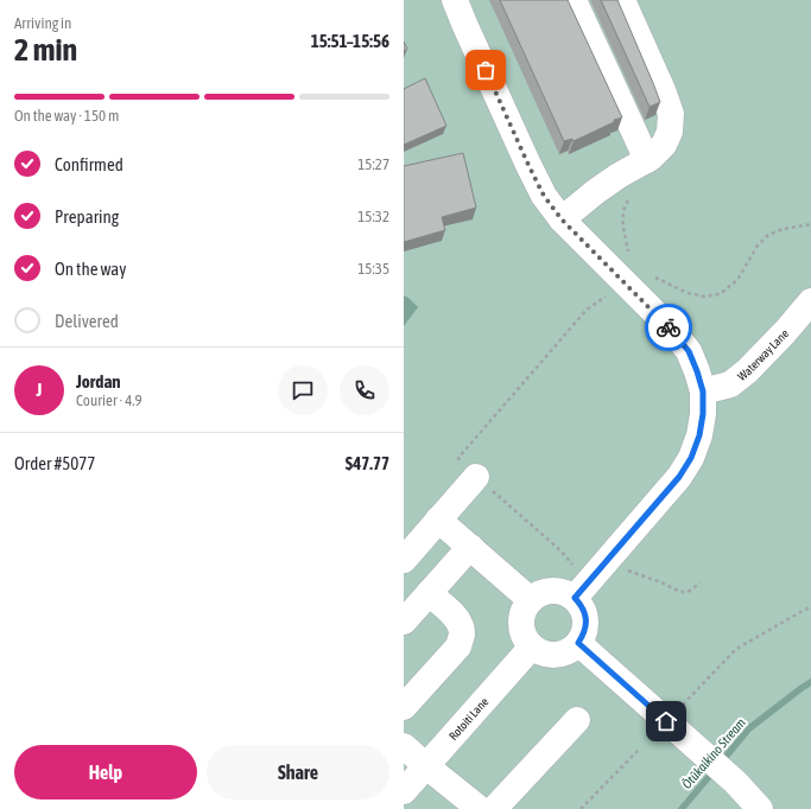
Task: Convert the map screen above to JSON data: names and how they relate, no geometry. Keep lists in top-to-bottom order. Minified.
{"streets":{"street":["Waterway Lane","Rotoiti Lane"]},"water":["Ōtūkaikino Stream"],"page":{"heading":["2 min","Arriving in","15:51–15:56"],"panel":["Jordan","Courier · 4.9","Order #5077","$47.77"],"bar":"On the way · 150 m","list":[["Confirmed","15:27"],["Preparing","15:32"],["On the way","15:35"],"Delivered"],"round":"J","buttons":["Help","Share"]}}
